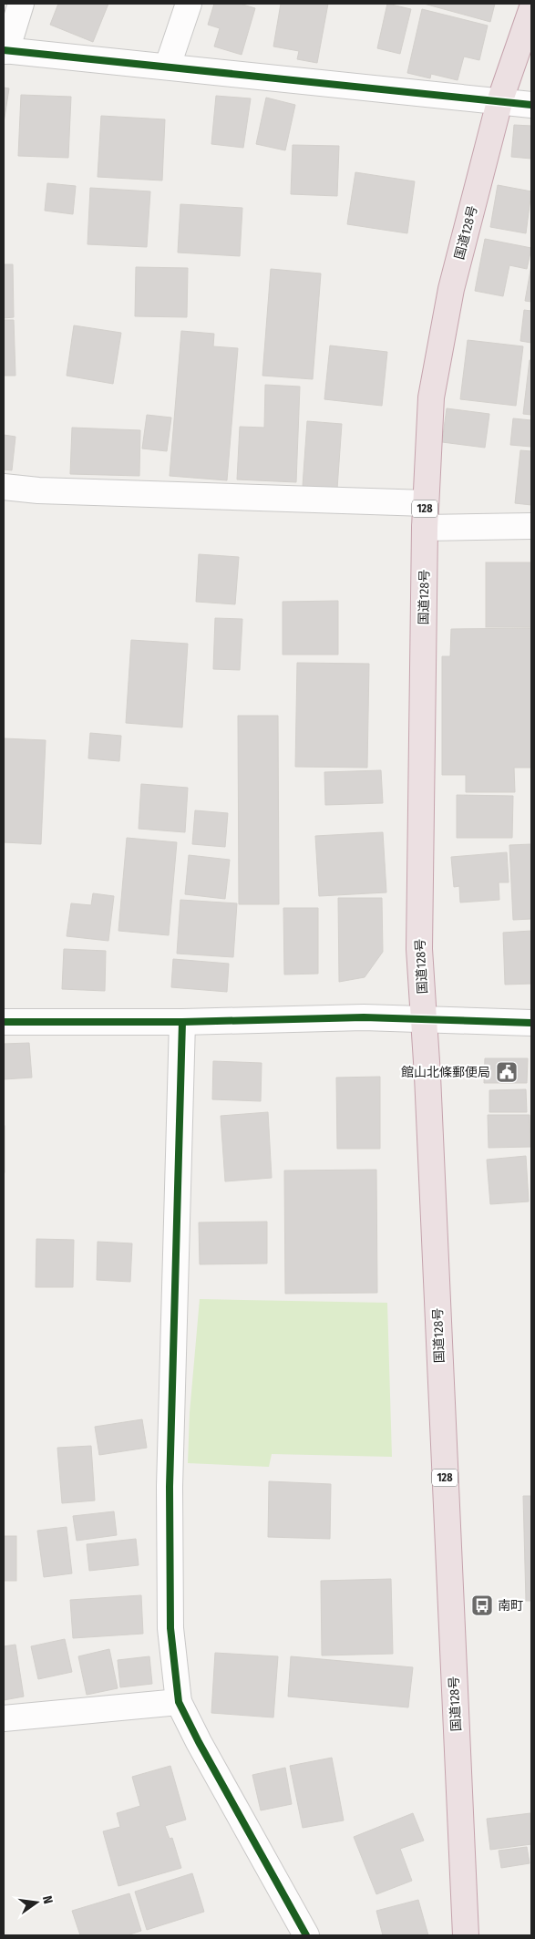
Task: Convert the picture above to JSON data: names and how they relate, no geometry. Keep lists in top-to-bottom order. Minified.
{"streets":{"highway":["国道128号","128"]},"places":{"public building":["館山北條郵便局"],"bus stop":["南町"]},"north":"right"}
